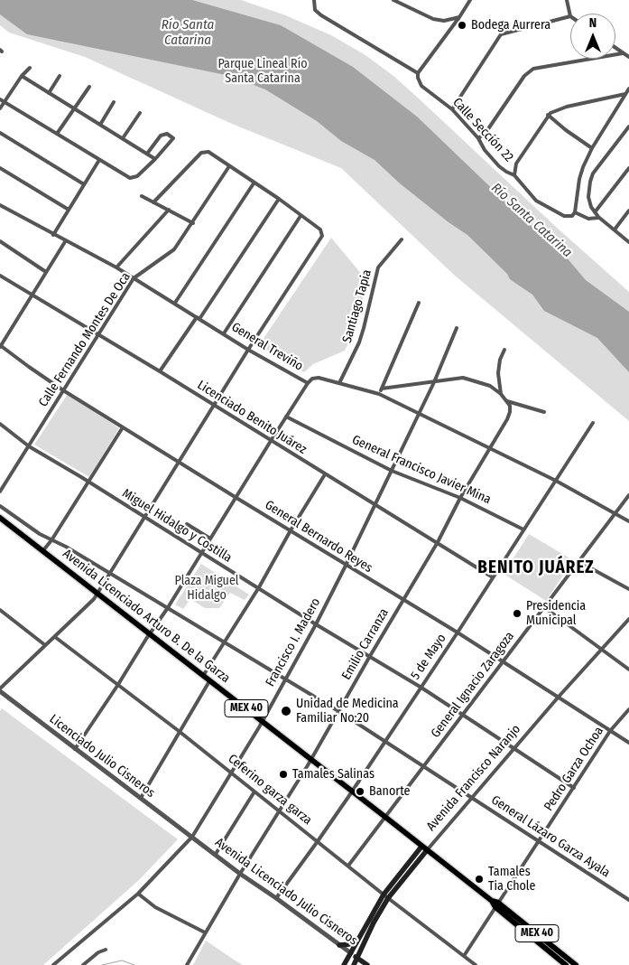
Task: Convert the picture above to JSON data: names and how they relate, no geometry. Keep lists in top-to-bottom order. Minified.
{"streets":{"main road":["Avenida Licenciado Arturo B. De la Garza","MEX 40","Avenida Francisco Naranjo","Avenida Licenciado Julio Cisneros"],"street":["Calle Sección 22","Santiago Tapia","Calle Fernando Montes De Oca","General Treviño","Licenciado Benito Juárez","General Francisco Javier Mina","Miguel Hidalgo y Costilla","General Bernardo Reyes","Francisco I. Madero","Emilio Carranza","5 de Mayo","General Ignacio Zaragoza","Licenciado Julio Cisneros","Pedro Garza Ochoa","Ceferino garza garza","General Lázaro Garza Ayala"]},"crossings":[["Santiago Tapia","General Treviño"],["Calle Fernando Montes De Oca","General Treviño"],["Calle Fernando Montes De Oca","Licenciado Benito Juárez"],["Calle Fernando Montes De Oca","Miguel Hidalgo y Costilla"],["Calle Fernando Montes De Oca","General Bernardo Reyes"],["General Treviño","Francisco I. Madero"],["General Treviño","Emilio Carranza"],["General Treviño","5 de Mayo"],["General Treviño","General Ignacio Zaragoza"],["Licenciado Benito Juárez","Francisco I. Madero"],["Licenciado Benito Juárez","Emilio Carranza"],["Licenciado Benito Juárez","5 de Mayo"],["General Francisco Javier Mina","Francisco I. Madero"],["General Francisco Javier Mina","Emilio Carranza"],["General Francisco Javier Mina","5 de Mayo"],["Miguel Hidalgo y Costilla","Francisco I. Madero"],["Miguel Hidalgo y Costilla","Emilio Carranza"],["Miguel Hidalgo y Costilla","5 de Mayo"],["Miguel Hidalgo y Costilla","General Ignacio Zaragoza"],["Miguel Hidalgo y Costilla","Pedro Garza Ochoa"],["Miguel Hidalgo y Costilla","Avenida Francisco Naranjo"],["General Bernardo Reyes","Francisco I. Madero"],["General Bernardo Reyes","Emilio Carranza"],["General Bernardo Reyes","5 de Mayo"],["General Bernardo Reyes","General Ignacio Zaragoza"],["General Bernardo Reyes","Pedro Garza Ochoa"],["General Bernardo Reyes","Avenida Francisco Naranjo"],["Avenida Licenciado Arturo B. De la Garza","Francisco I. Madero"],["Avenida Licenciado Arturo B. De la Garza","Emilio Carranza"],["Avenida Licenciado Arturo B. De la Garza","5 de Mayo"],["Avenida Licenciado Arturo B. De la Garza","General Ignacio Zaragoza"],["Avenida Licenciado Arturo B. De la Garza","Pedro Garza Ochoa"],["Avenida Licenciado Arturo B. De la Garza","Avenida Francisco Naranjo"],["Francisco I. Madero","Licenciado Julio Cisneros"],["Francisco I. Madero","Ceferino garza garza"],["Francisco I. Madero","General Lázaro Garza Ayala"],["Francisco I. Madero","Avenida Licenciado Julio Cisneros"],["Emilio Carranza","Ceferino garza garza"],["Emilio Carranza","General Lázaro Garza Ayala"],["Emilio Carranza","Avenida Licenciado Julio Cisneros"],["5 de Mayo","Ceferino garza garza"],["5 de Mayo","General Lázaro Garza Ayala"],["5 de Mayo","Avenida Licenciado Julio Cisneros"],["General Ignacio Zaragoza","Ceferino garza garza"],["General Ignacio Zaragoza","General Lázaro Garza Ayala"],["Licenciado Julio Cisneros","Avenida Licenciado Julio Cisneros"],["Pedro Garza Ochoa","Ceferino garza garza"],["Pedro Garza Ochoa","General Lázaro Garza Ayala"],["Avenida Francisco Naranjo","Ceferino garza garza"],["Avenida Francisco Naranjo","General Lázaro Garza Ayala"],["Avenida Francisco Naranjo","Avenida Licenciado Julio Cisneros"]],"districts":["BENITO JUÁREZ"],"water":["Río Santa Catarina"],"parks":["Parque Lineal Río Santa Catarina","Plaza Miguel Hidalgo"],"places":["Bodega Aurrera","Presidencia Municipal","Unidad de Medicina Familiar No:20","Tamales Salinas","Banorte","Tamales Tia Chole"],"north":"top"}
